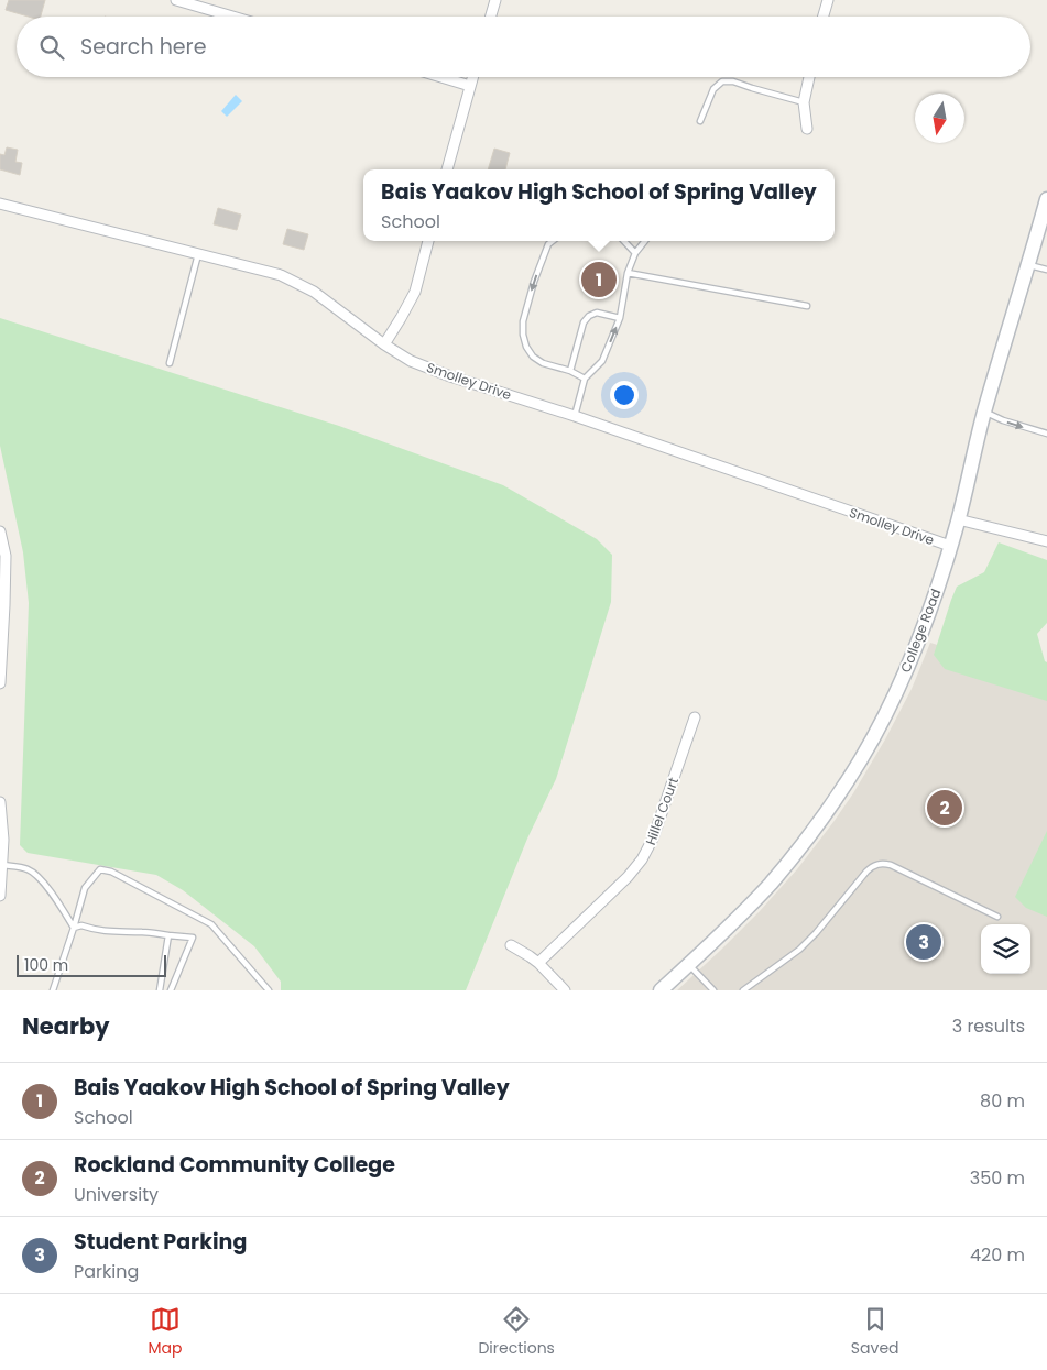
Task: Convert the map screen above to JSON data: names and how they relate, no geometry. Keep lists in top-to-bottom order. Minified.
{"streets":{"street":["Smolley Drive","College Road","Hillel Court"]},"crossings":[["Smolley Drive","College Road"]],"scale_bar":"100 m","north":"bottom","page":{"search":"Search here","popup":["Bais Yaakov High School of Spring Valley","School"],"pins":["1","2","3"],"scale":"100 m","heading":["Nearby","3 results"],"list":[{"mark":"1","name":"Bais Yaakov High School of Spring Valley","note":"School","value":"80 m"},{"mark":"2","name":"Rockland Community College","note":"University","value":"350 m"},{"mark":"3","name":"Student Parking","note":"Parking","value":"420 m"}],"nav":["Map","Directions","Saved"]}}
